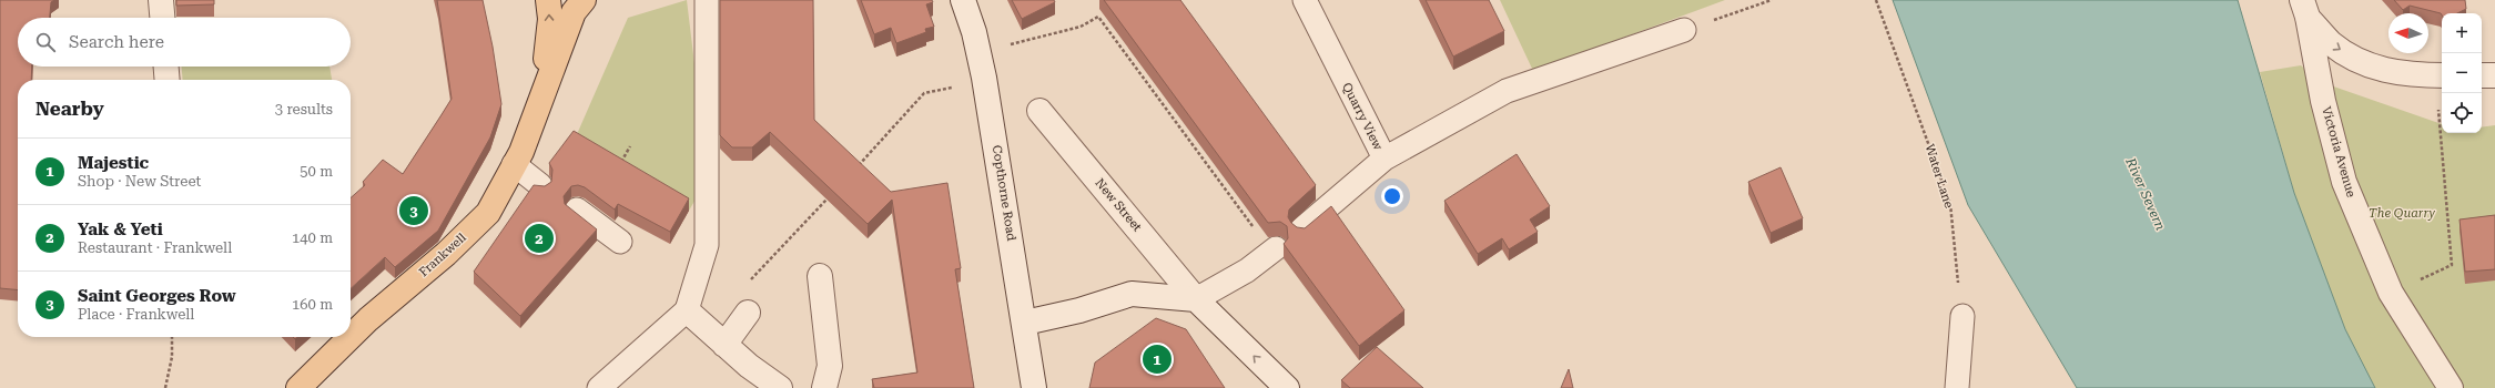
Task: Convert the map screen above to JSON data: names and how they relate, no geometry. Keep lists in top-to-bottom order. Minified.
{"streets":{"main road":["Frankwell"],"street":["Victoria Avenue","Copthorne Road","New Street"],"lane":["Quarry View"],"path":["Water Lane"]},"water":["River Severn"],"parks":["The Quarry"],"north":"left","page":{"map_buttons":["+","−"],"search":"Search here","heading":["Nearby","3 results"],"list":[{"mark":"1","name":"Majestic","note":"Shop · New Street","value":"50 m"},{"mark":"2","name":"Yak & Yeti","note":"Restaurant · Frankwell","value":"140 m"},{"mark":"3","name":"Saint Georges Row","note":"Place · Frankwell","value":"160 m"}],"pins":["3","2","1"]}}
